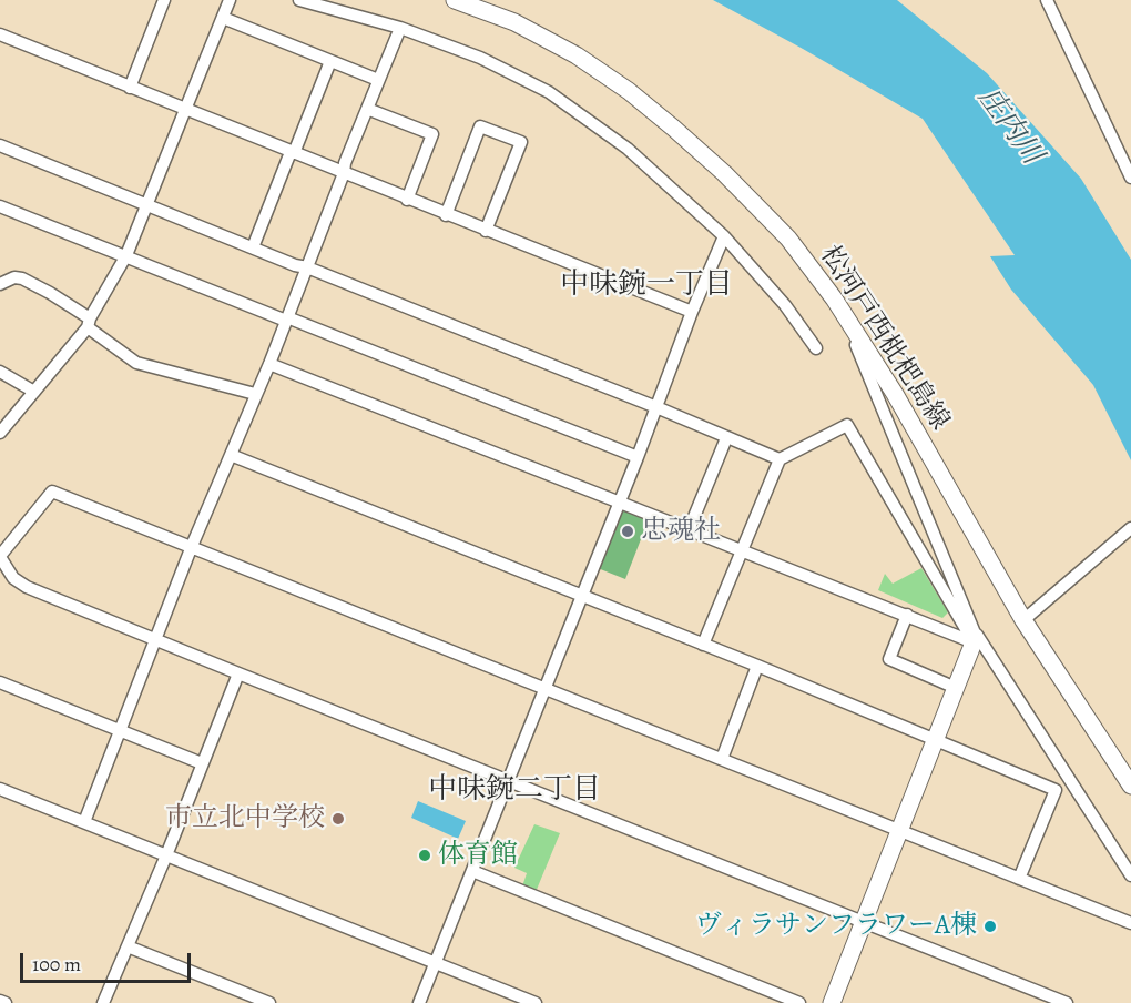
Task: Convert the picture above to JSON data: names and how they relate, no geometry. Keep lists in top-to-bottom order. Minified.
{"streets":{"main road":["松河戸西枇杷島線"]},"districts":["中味鋺一丁目","中味鋺二丁目"],"water":["庄内川"],"places":["忠魂社","市立北中学校","体育館","ヴィラサンフラワーA棟"],"scale_bar":"100 m"}
